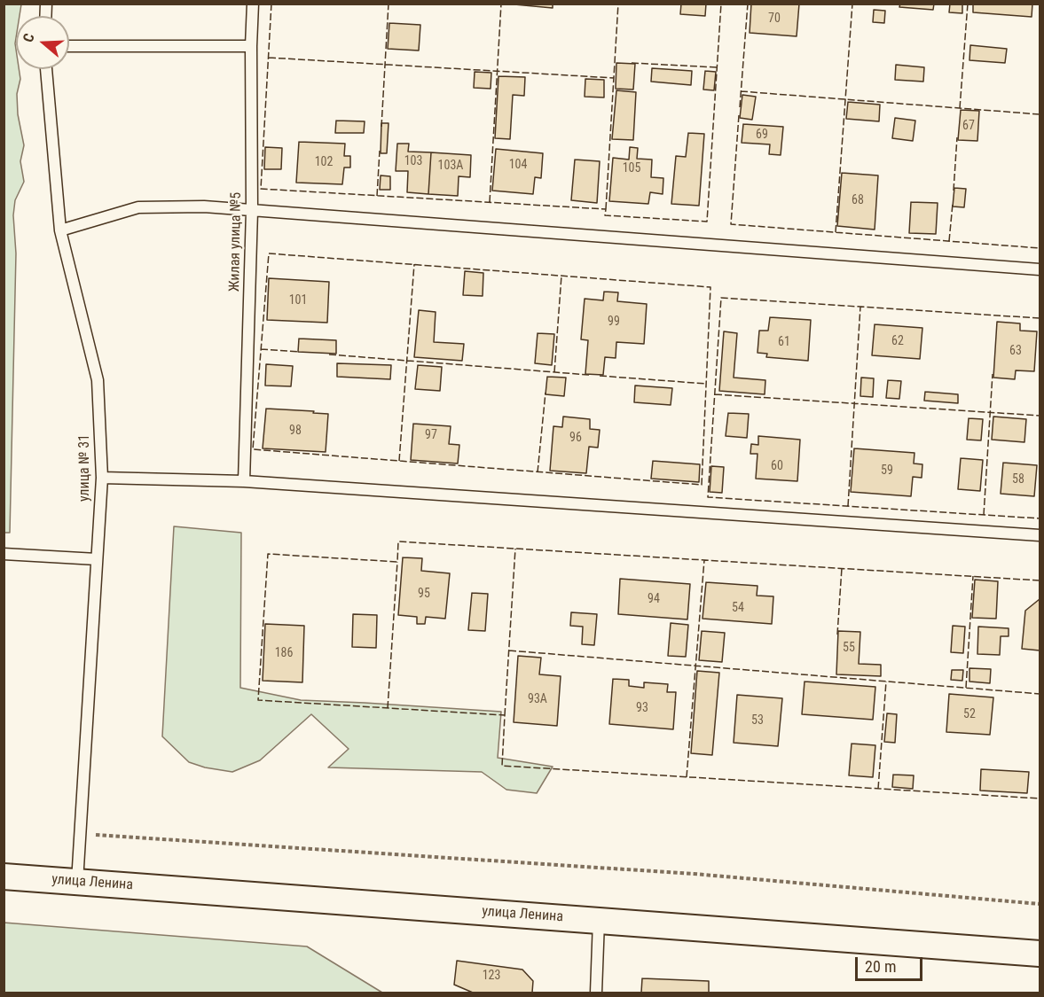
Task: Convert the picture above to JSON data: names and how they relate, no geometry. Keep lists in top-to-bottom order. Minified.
{"streets":{"street":["улица Ленина"],"lane":["Жилая улица №5","улица № 31"]},"crossings":[["улица № 31","улица Ленина"]],"house_numbers":["70","67","69","103","102","104","103А","105","68","101","99","62","61","63","98","97","96","60","59","58","95","94","54","55","186","93А","93","52","53","123"],"scale_bar":"20 m","north":"left"}
